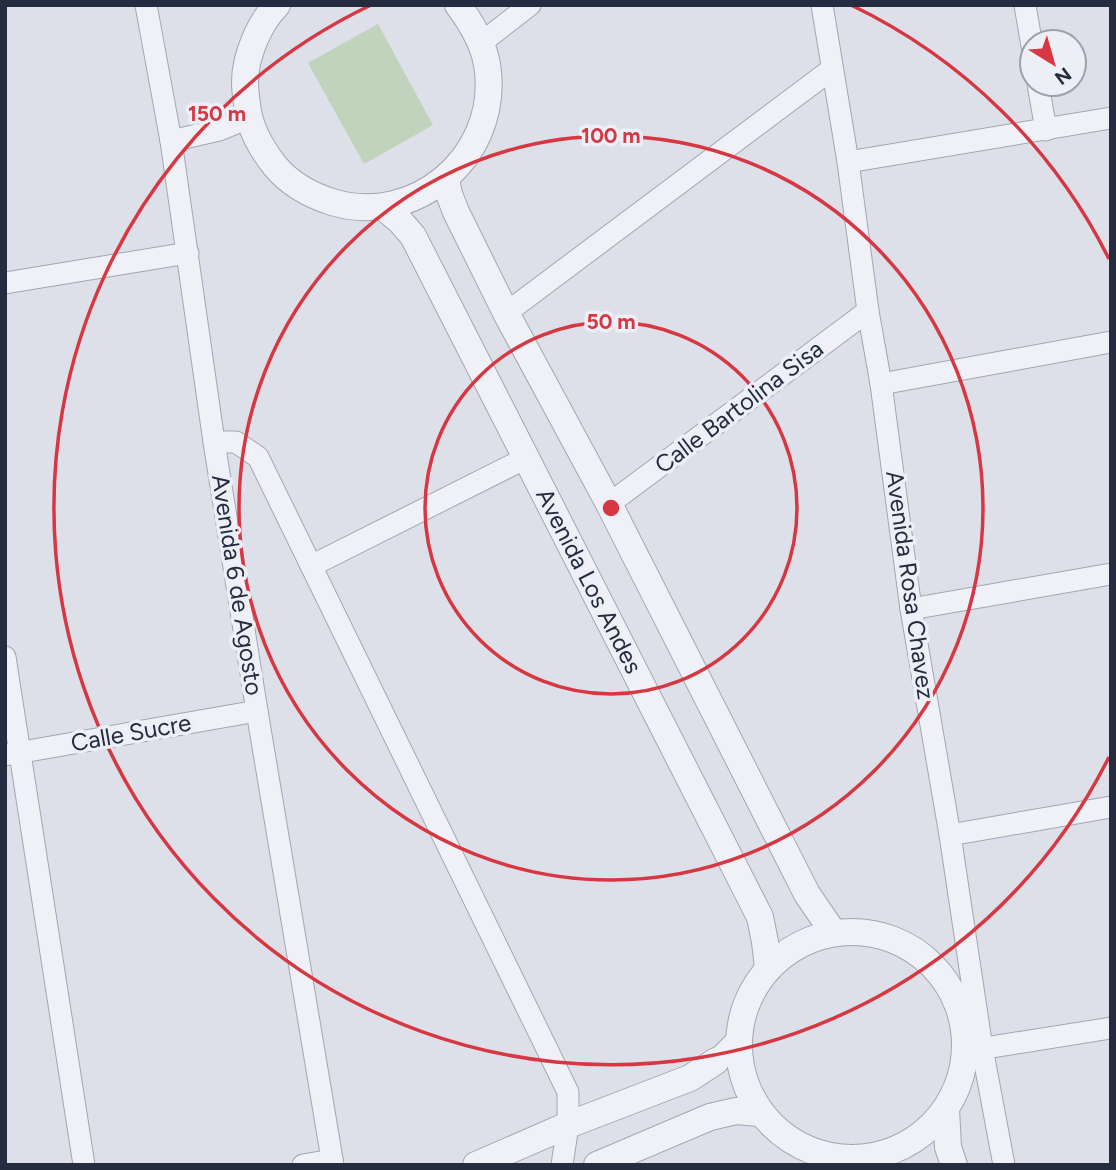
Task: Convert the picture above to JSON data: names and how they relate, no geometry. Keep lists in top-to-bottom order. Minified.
{"streets":{"street":["Calle Bartolina Sisa","Avenida Los Andes","Avenida 6 de Agosto","Avenida Rosa Chavez","Calle Sucre"]},"crossings":[["Calle Bartolina Sisa","Avenida Rosa Chavez"],["Avenida Los Andes","Avenida Rosa Chavez"],["Avenida 6 de Agosto","Calle Sucre"]],"north":"bottom right","rings":["150 m","100 m","50 m"]}
